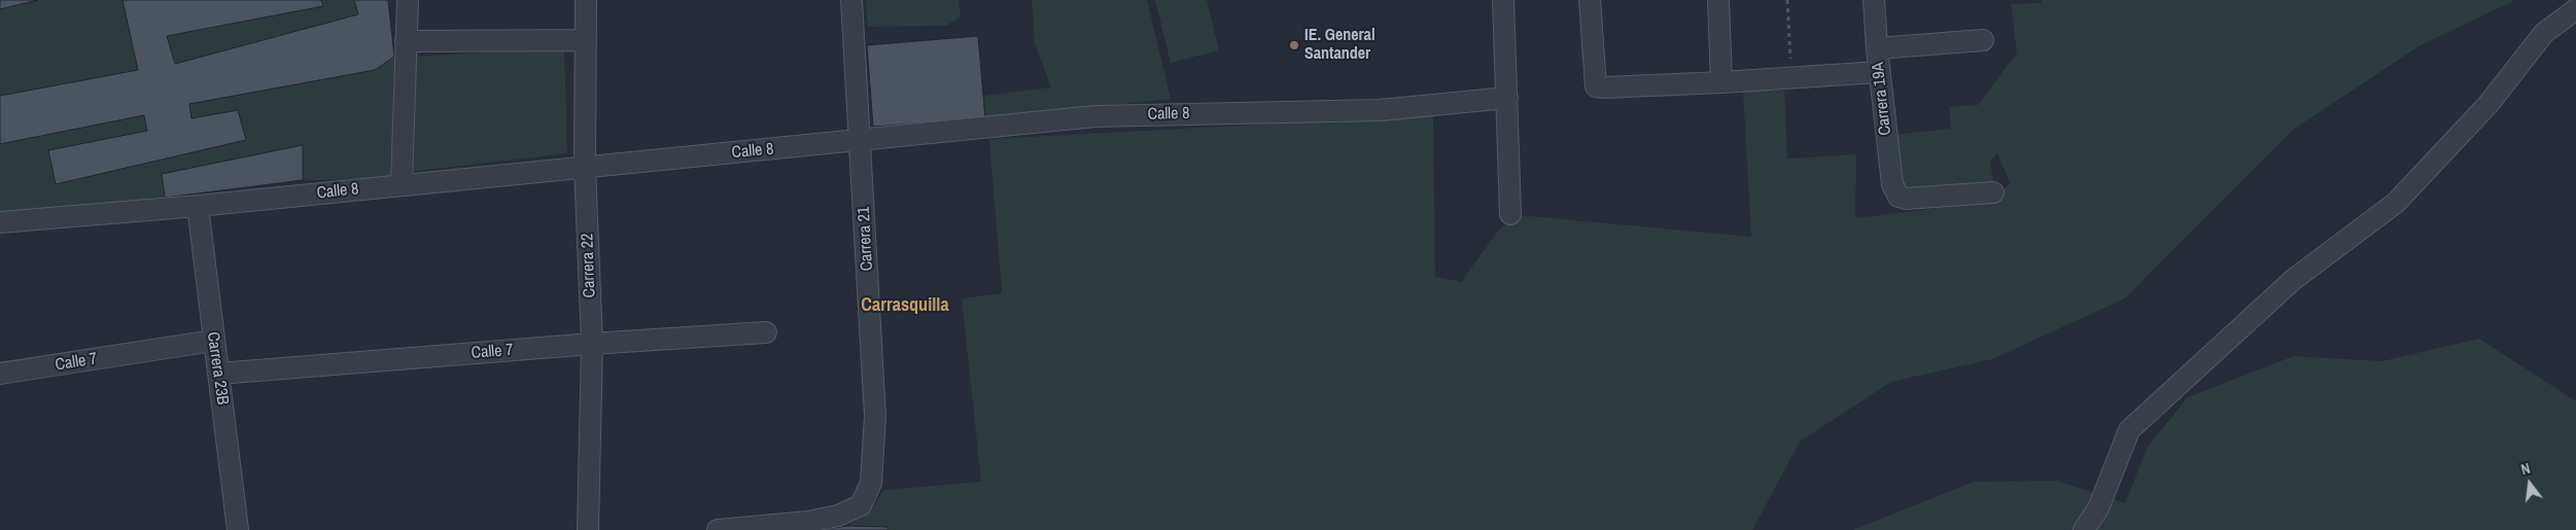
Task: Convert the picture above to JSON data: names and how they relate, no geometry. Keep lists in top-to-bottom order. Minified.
{"streets":{"street":["Carrera 19A","Calle 8","Carrera 21","Carrera 22","Calle 7","Carrera 23B"]},"crossings":[["Calle 8","Carrera 21"],["Calle 8","Carrera 22"],["Calle 8","Carrera 23B"],["Carrera 22","Calle 7"],["Calle 7","Carrera 23B"]],"districts":["Carrasquilla"],"places":["IE. General Santander"],"north":"top"}
